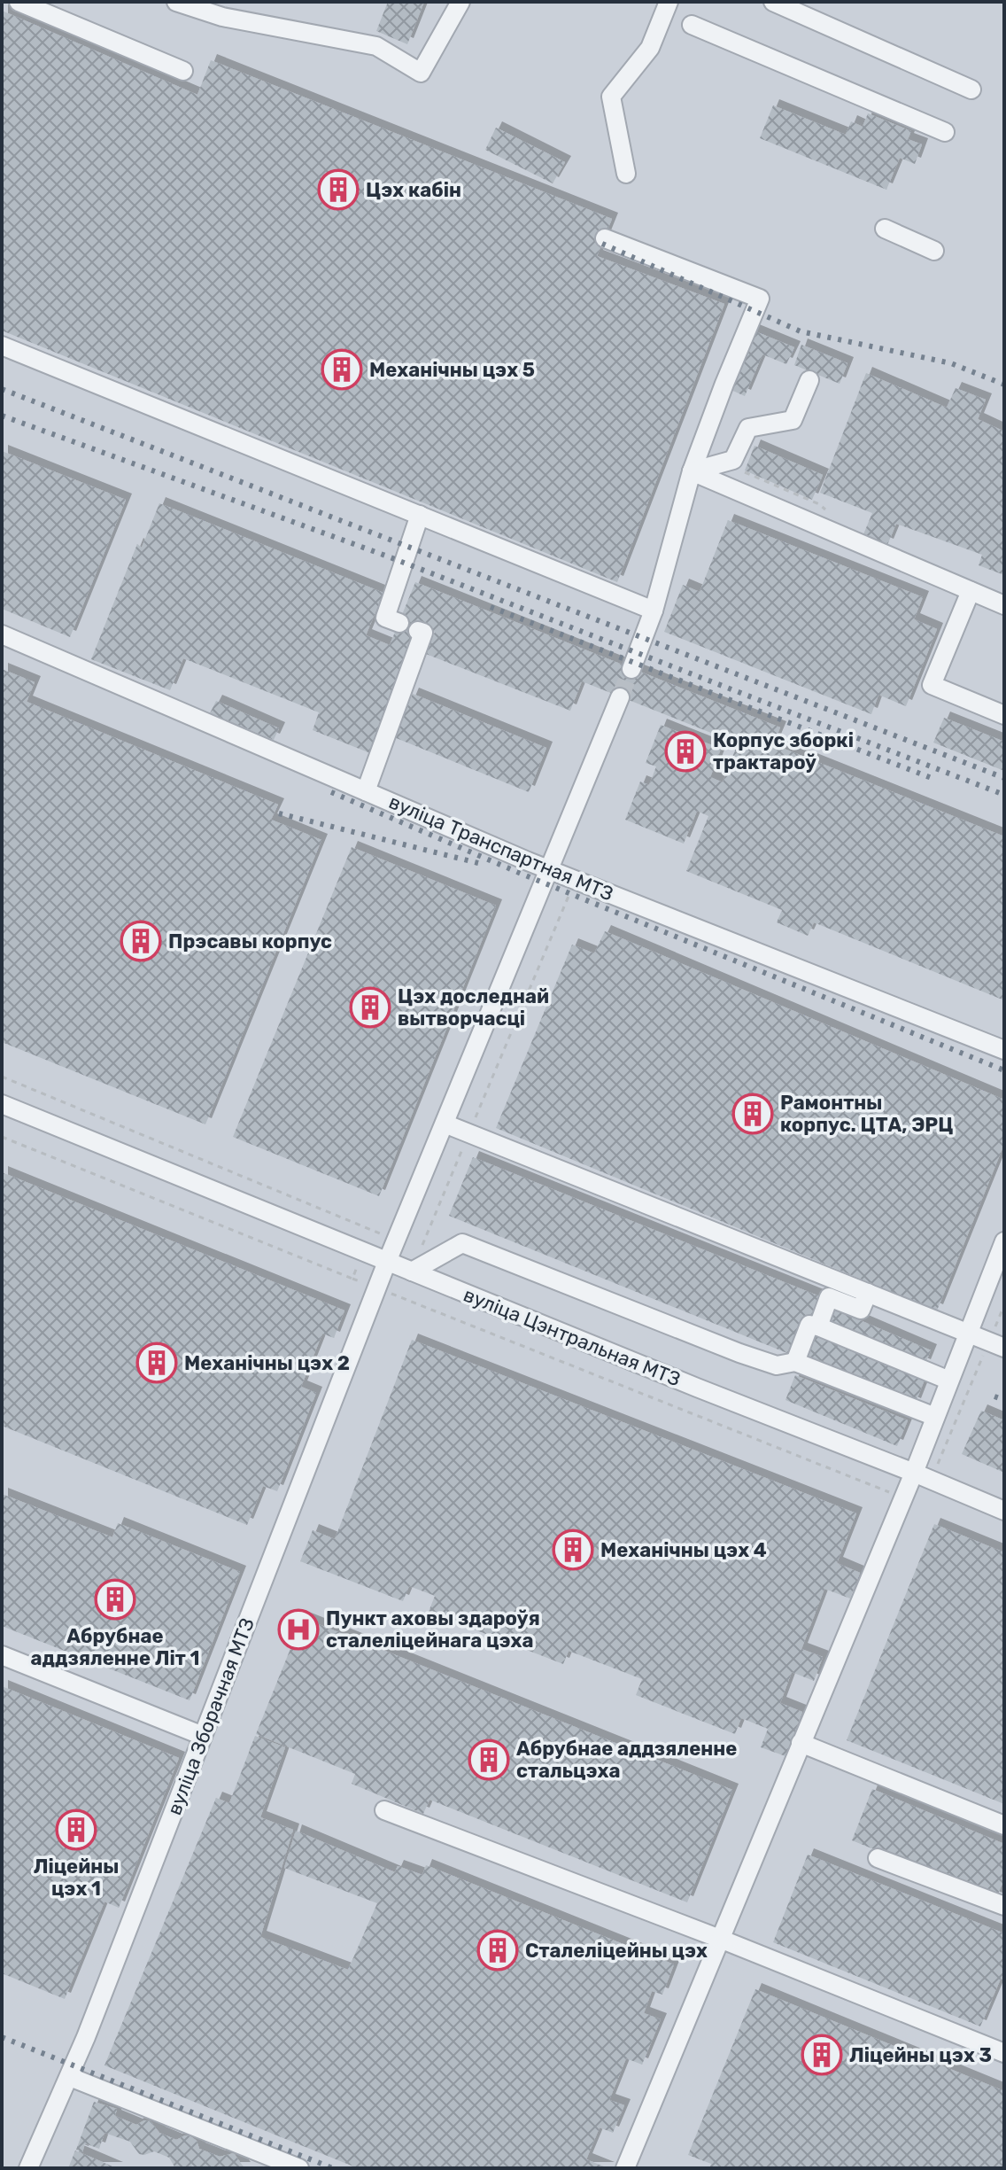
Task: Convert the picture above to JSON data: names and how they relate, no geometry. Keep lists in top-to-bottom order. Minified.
{"streets":{"lane":["вуліца Транспартная МТЗ","вуліца Цэнтральная МТЗ","вуліца Зборачная МТЗ"]},"crossings":[["вуліца Транспартная МТЗ","вуліца Зборачная МТЗ"],["вуліца Цэнтральная МТЗ","вуліца Зборачная МТЗ"]],"places":{"building":["Цэх кабін","Механічны цэх 5","Корпус зборкі трактароў","Прэсавы корпус","Цэх доследнай вытворчасці","Рамонтны корпус. ЦТА, ЭРЦ","Механічны цэх 2","Механічны цэх 4","Абрубнае аддзяленне Літ 1","Абрубнае аддзяленне стальцэха","Ліцейны цэх 1","Сталеліцейны цэх","Ліцейны цэх 3"],"hospital":["Пункт аховы здароўя сталеліцейнага цэха"]}}
